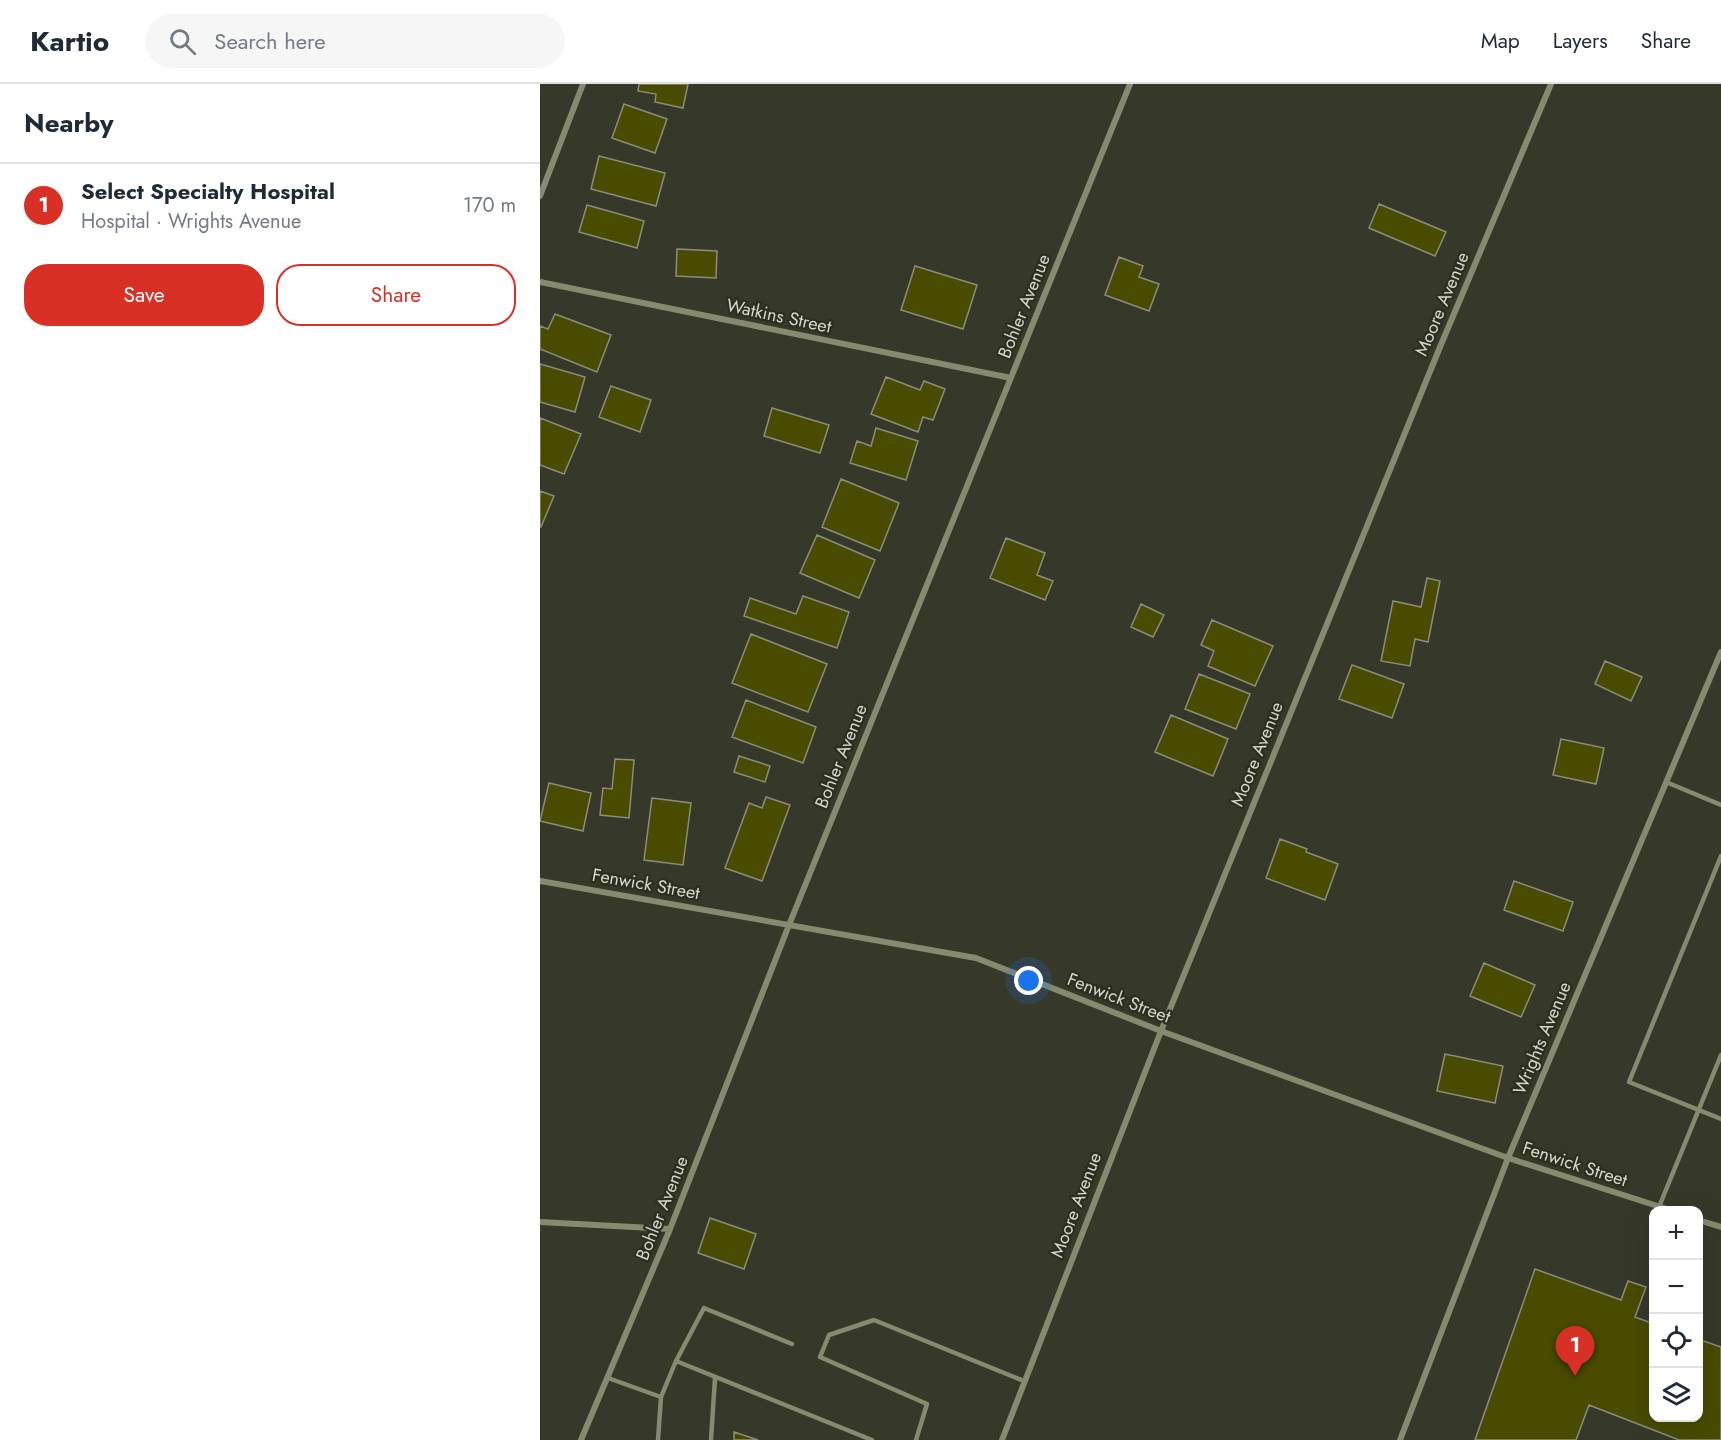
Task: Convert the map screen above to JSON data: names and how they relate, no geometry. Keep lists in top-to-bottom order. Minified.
{"streets":{"street":["Moore Avenue","Bohler Avenue","Watkins Street","Fenwick Street","Wrights Avenue"]},"crossings":[["Moore Avenue","Fenwick Street"],["Bohler Avenue","Watkins Street"],["Bohler Avenue","Fenwick Street"],["Fenwick Street","Wrights Avenue"]],"page":{"header":"Kartio","search":"Search here","nav":["Map","Layers","Share"],"heading":"Nearby","list":[{"mark":"1","name":"Select Specialty Hospital","note":"Hospital · Wrights Avenue","value":"170 m"}],"buttons":["Save","Share"],"map_buttons":["+","−"],"pins":"1"}}
